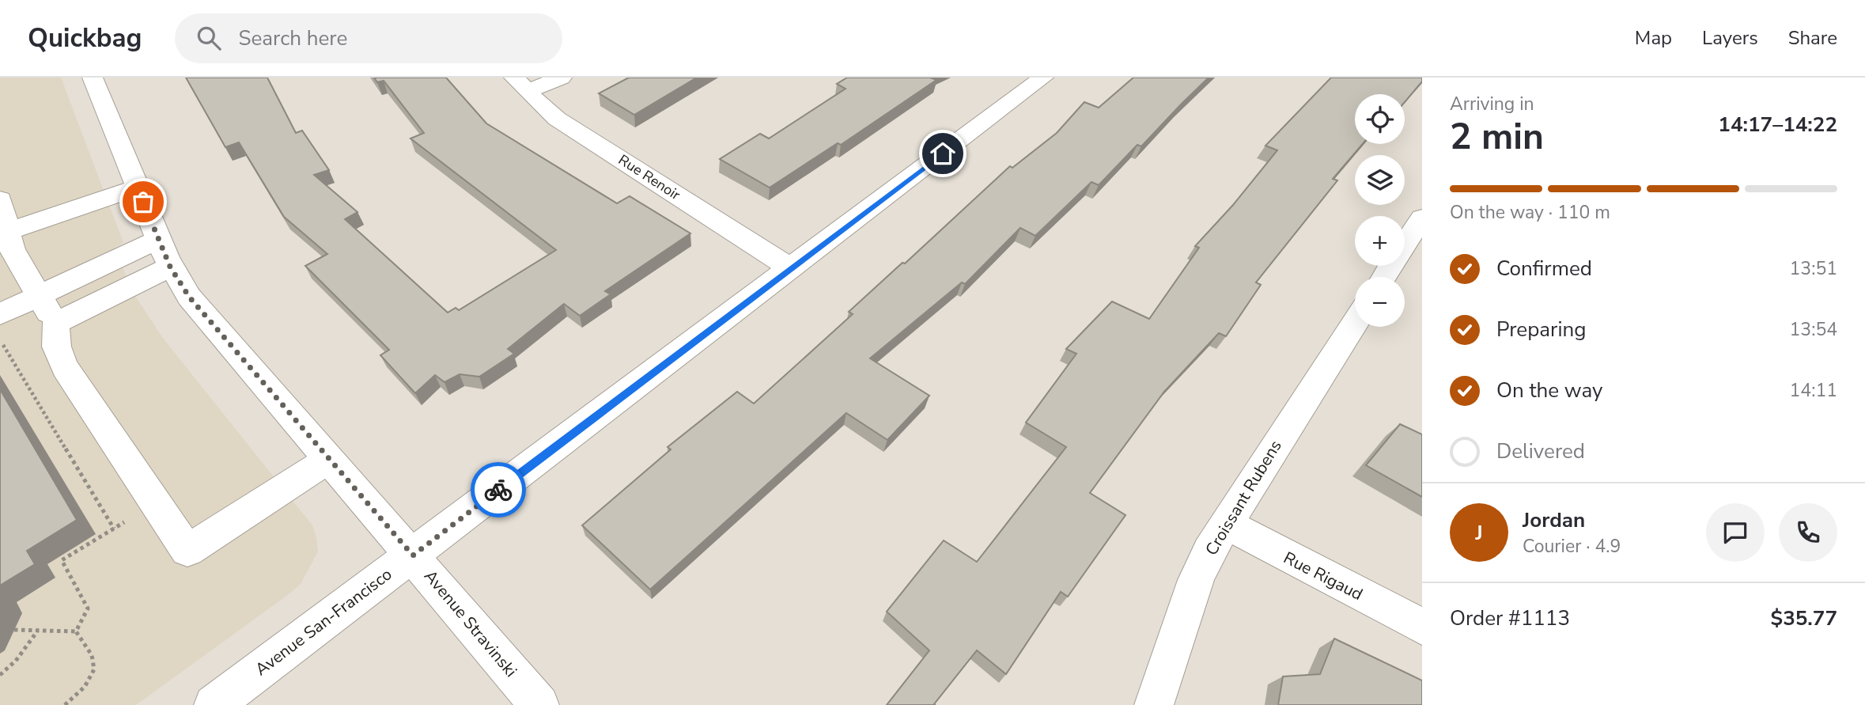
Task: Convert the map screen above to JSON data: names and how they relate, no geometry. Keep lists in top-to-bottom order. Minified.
{"streets":{"street":["Rue Renoir","Croissant Rubens","Rue Rigaud","Avenue San-Francisco","Avenue Stravinski"]},"crossings":[["Rue Renoir","Avenue San-Francisco"],["Croissant Rubens","Rue Rigaud"],["Avenue San-Francisco","Avenue Stravinski"]],"page":{"header":"Quickbag","search":"Search here","nav":["Map","Layers","Share"],"heading":["2 min","Arriving in","14:17–14:22"],"panel":["Jordan","Courier · 4.9","Order #1113","$35.77"],"map_buttons":["+","−"],"bar":"On the way · 110 m","list":[["Confirmed","13:51"],["Preparing","13:54"],["On the way","14:11"],"Delivered"],"round":"J"}}
